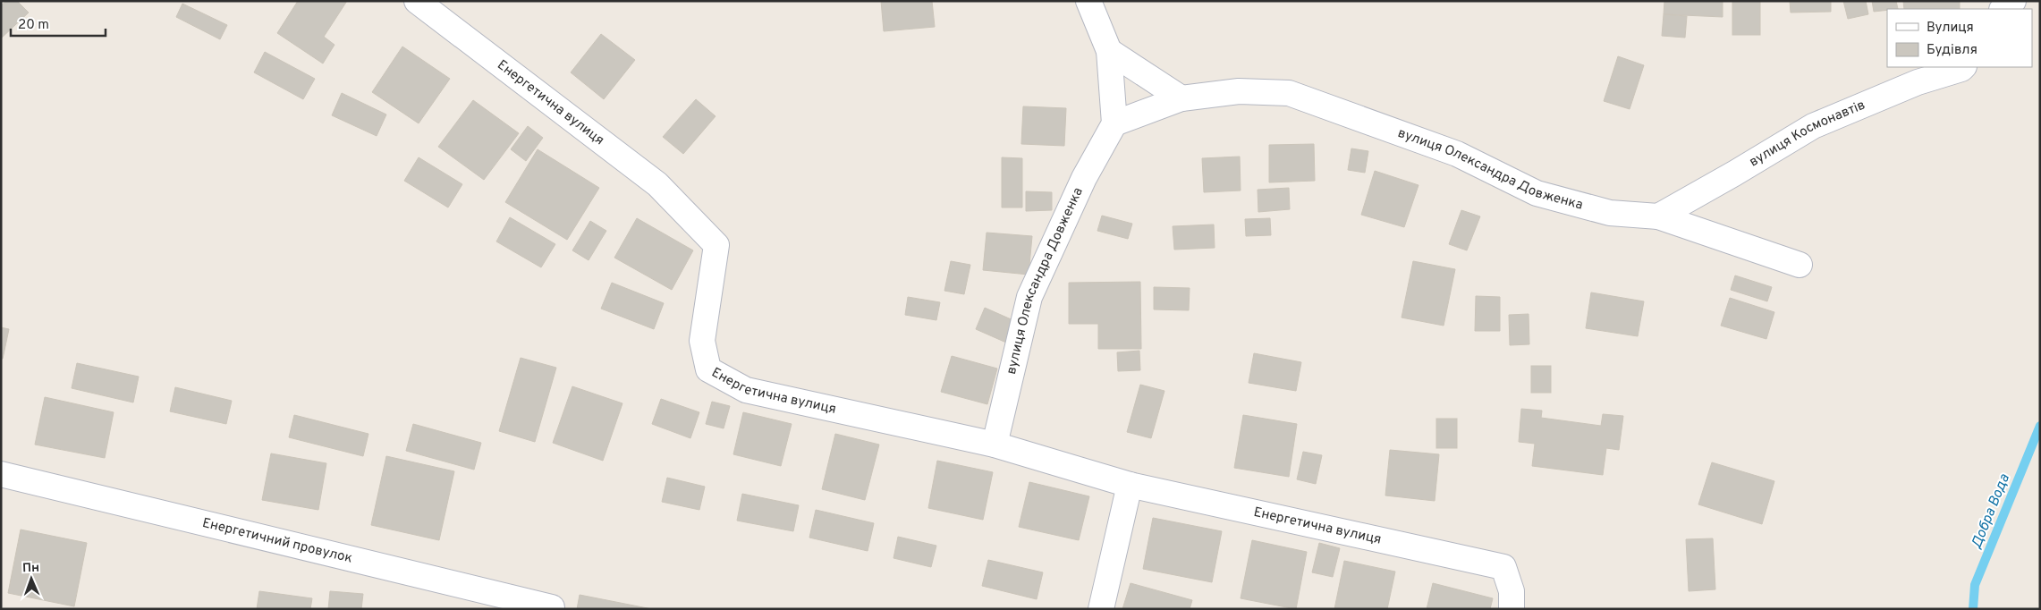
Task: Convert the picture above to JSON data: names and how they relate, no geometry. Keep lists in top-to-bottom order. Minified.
{"streets":{"street":["Енергетична вулиця","вулиця Космонавтів","вулиця Олександра Довженка","Енергетичний провулок"]},"crossings":[["Енергетична вулиця","вулиця Олександра Довженка"],["вулиця Космонавтів","вулиця Олександра Довженка"]],"water":["Добра Вода"],"legend":["Вулиця","Будівля"],"scale_bar":"20 m","north":"top"}
